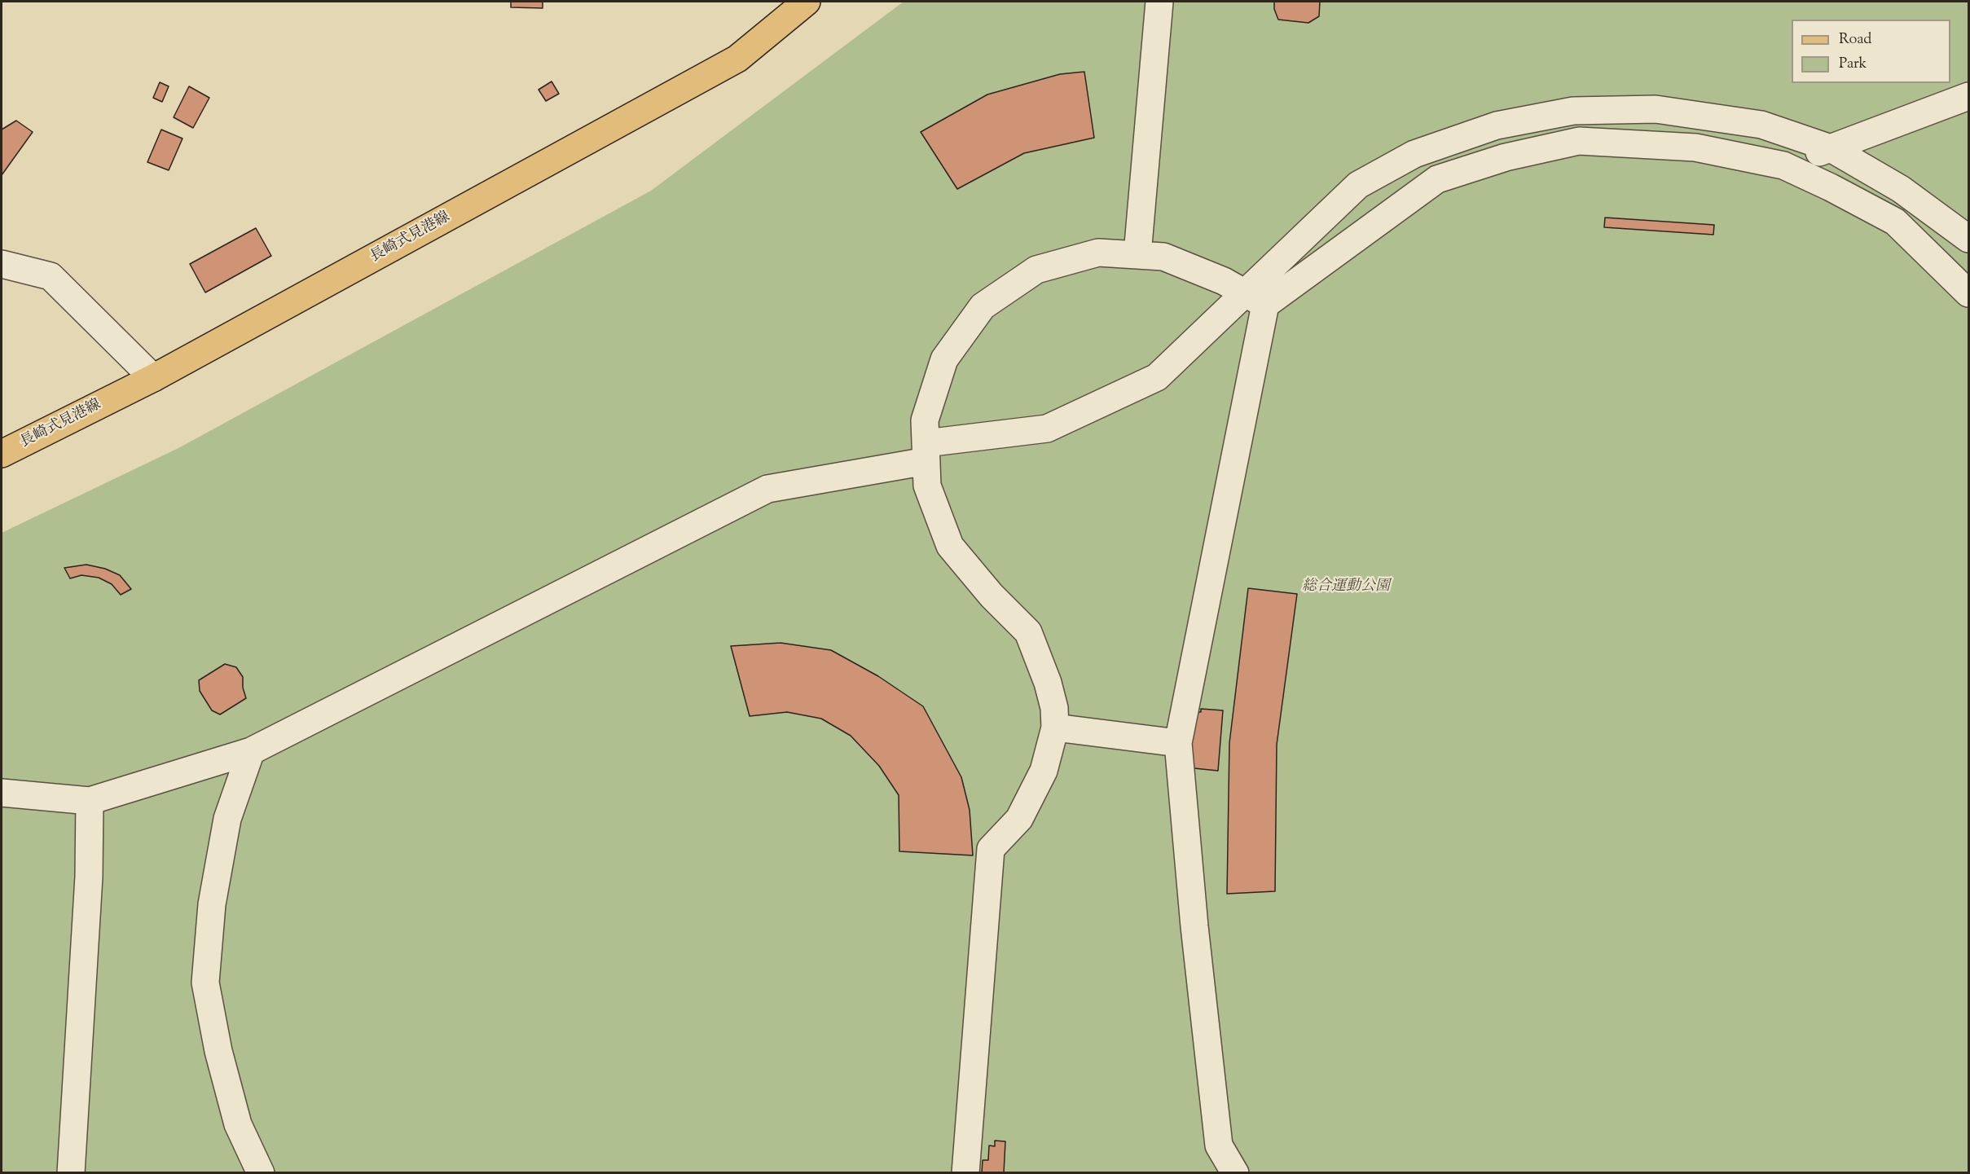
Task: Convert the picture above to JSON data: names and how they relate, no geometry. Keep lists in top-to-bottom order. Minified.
{"streets":{"main road":["長崎式見港線"]},"parks":["総合運動公園"],"legend":["Road","Park"]}
